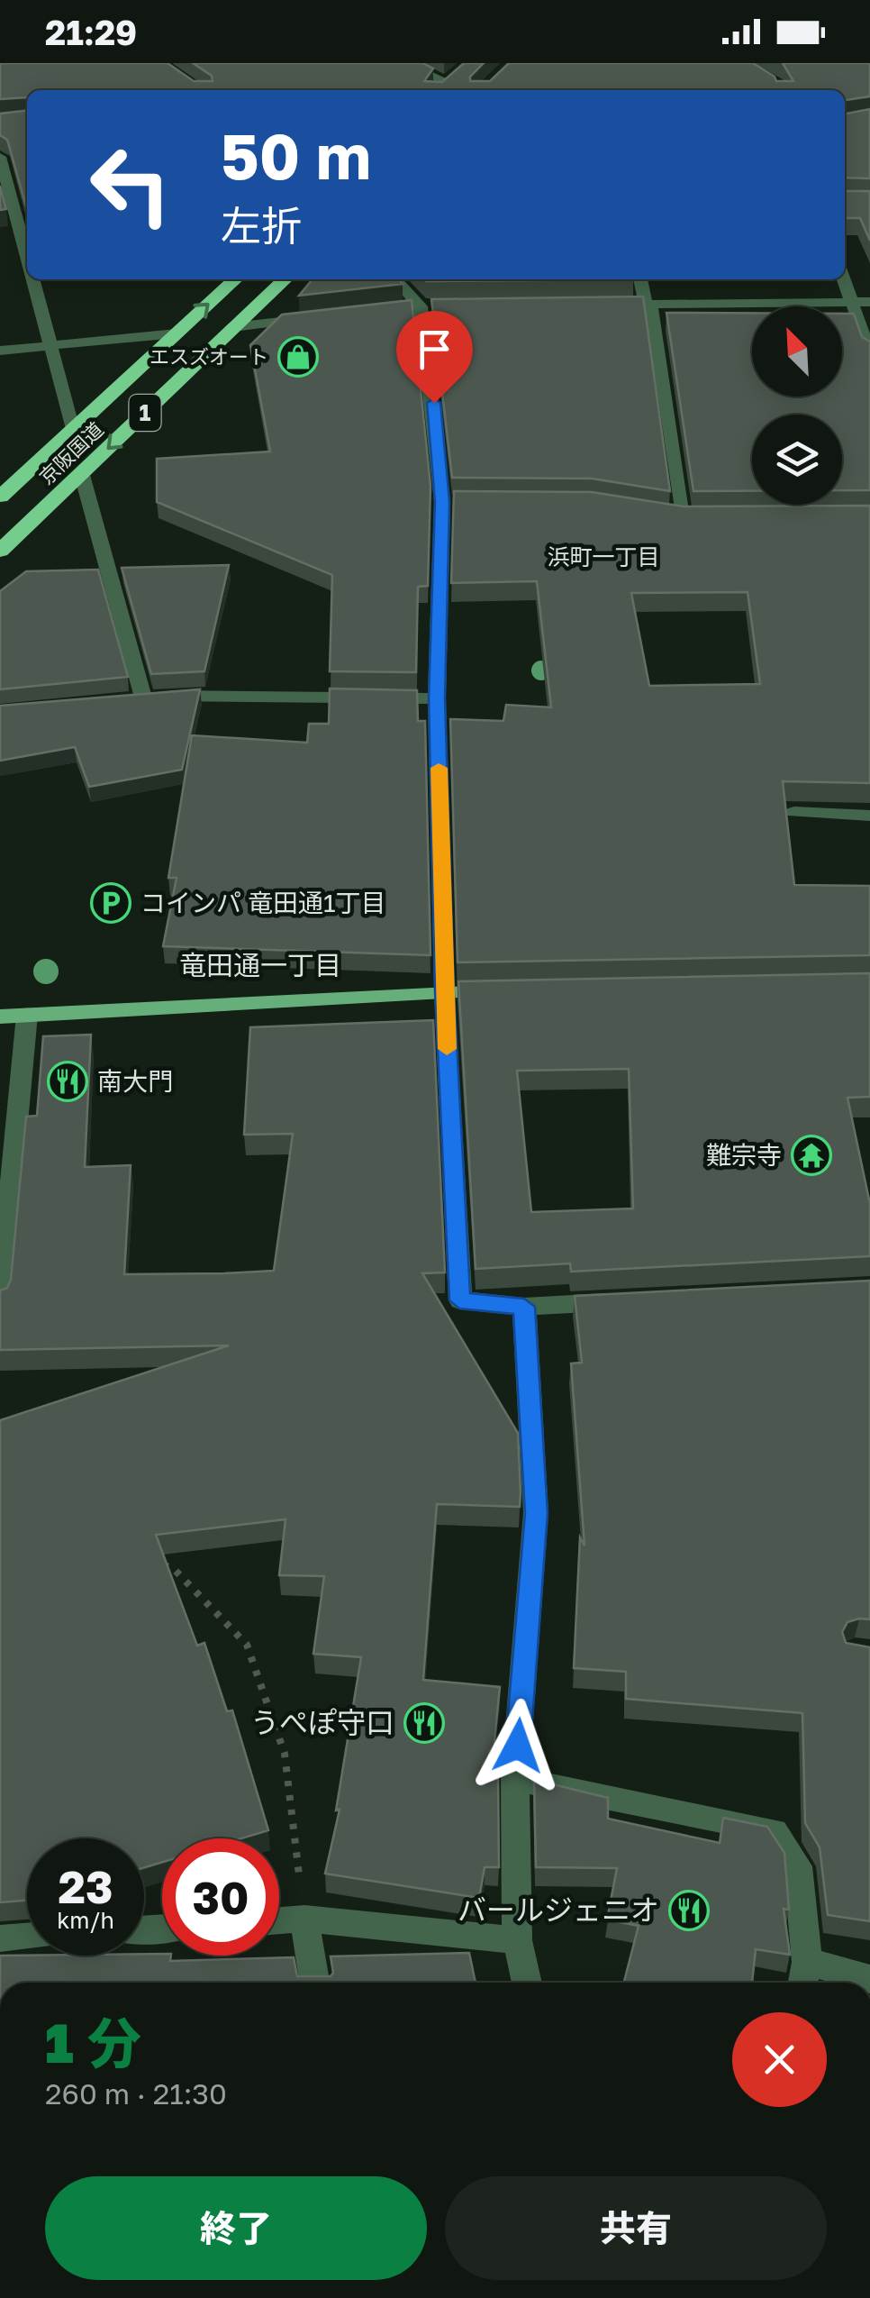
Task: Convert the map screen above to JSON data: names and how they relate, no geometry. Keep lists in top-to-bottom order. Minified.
{"streets":{"highway":["1","京阪国道"]},"districts":["浜町一丁目","竜田通一丁目"],"places":{"shop":["エスズオート"],"parking":["コインパ 竜田通1丁目"],"restaurant":["南大門","うぺぽ守口","バールジェニオ"],"temple":["難宗寺"]},"north":"top left","page":{"status":"21:29","turn":["50 m","左折"],"speed":"23 km/h","limit":"30","heading":["1 分","260 m · 21:30"],"buttons":["終了","共有"]}}
